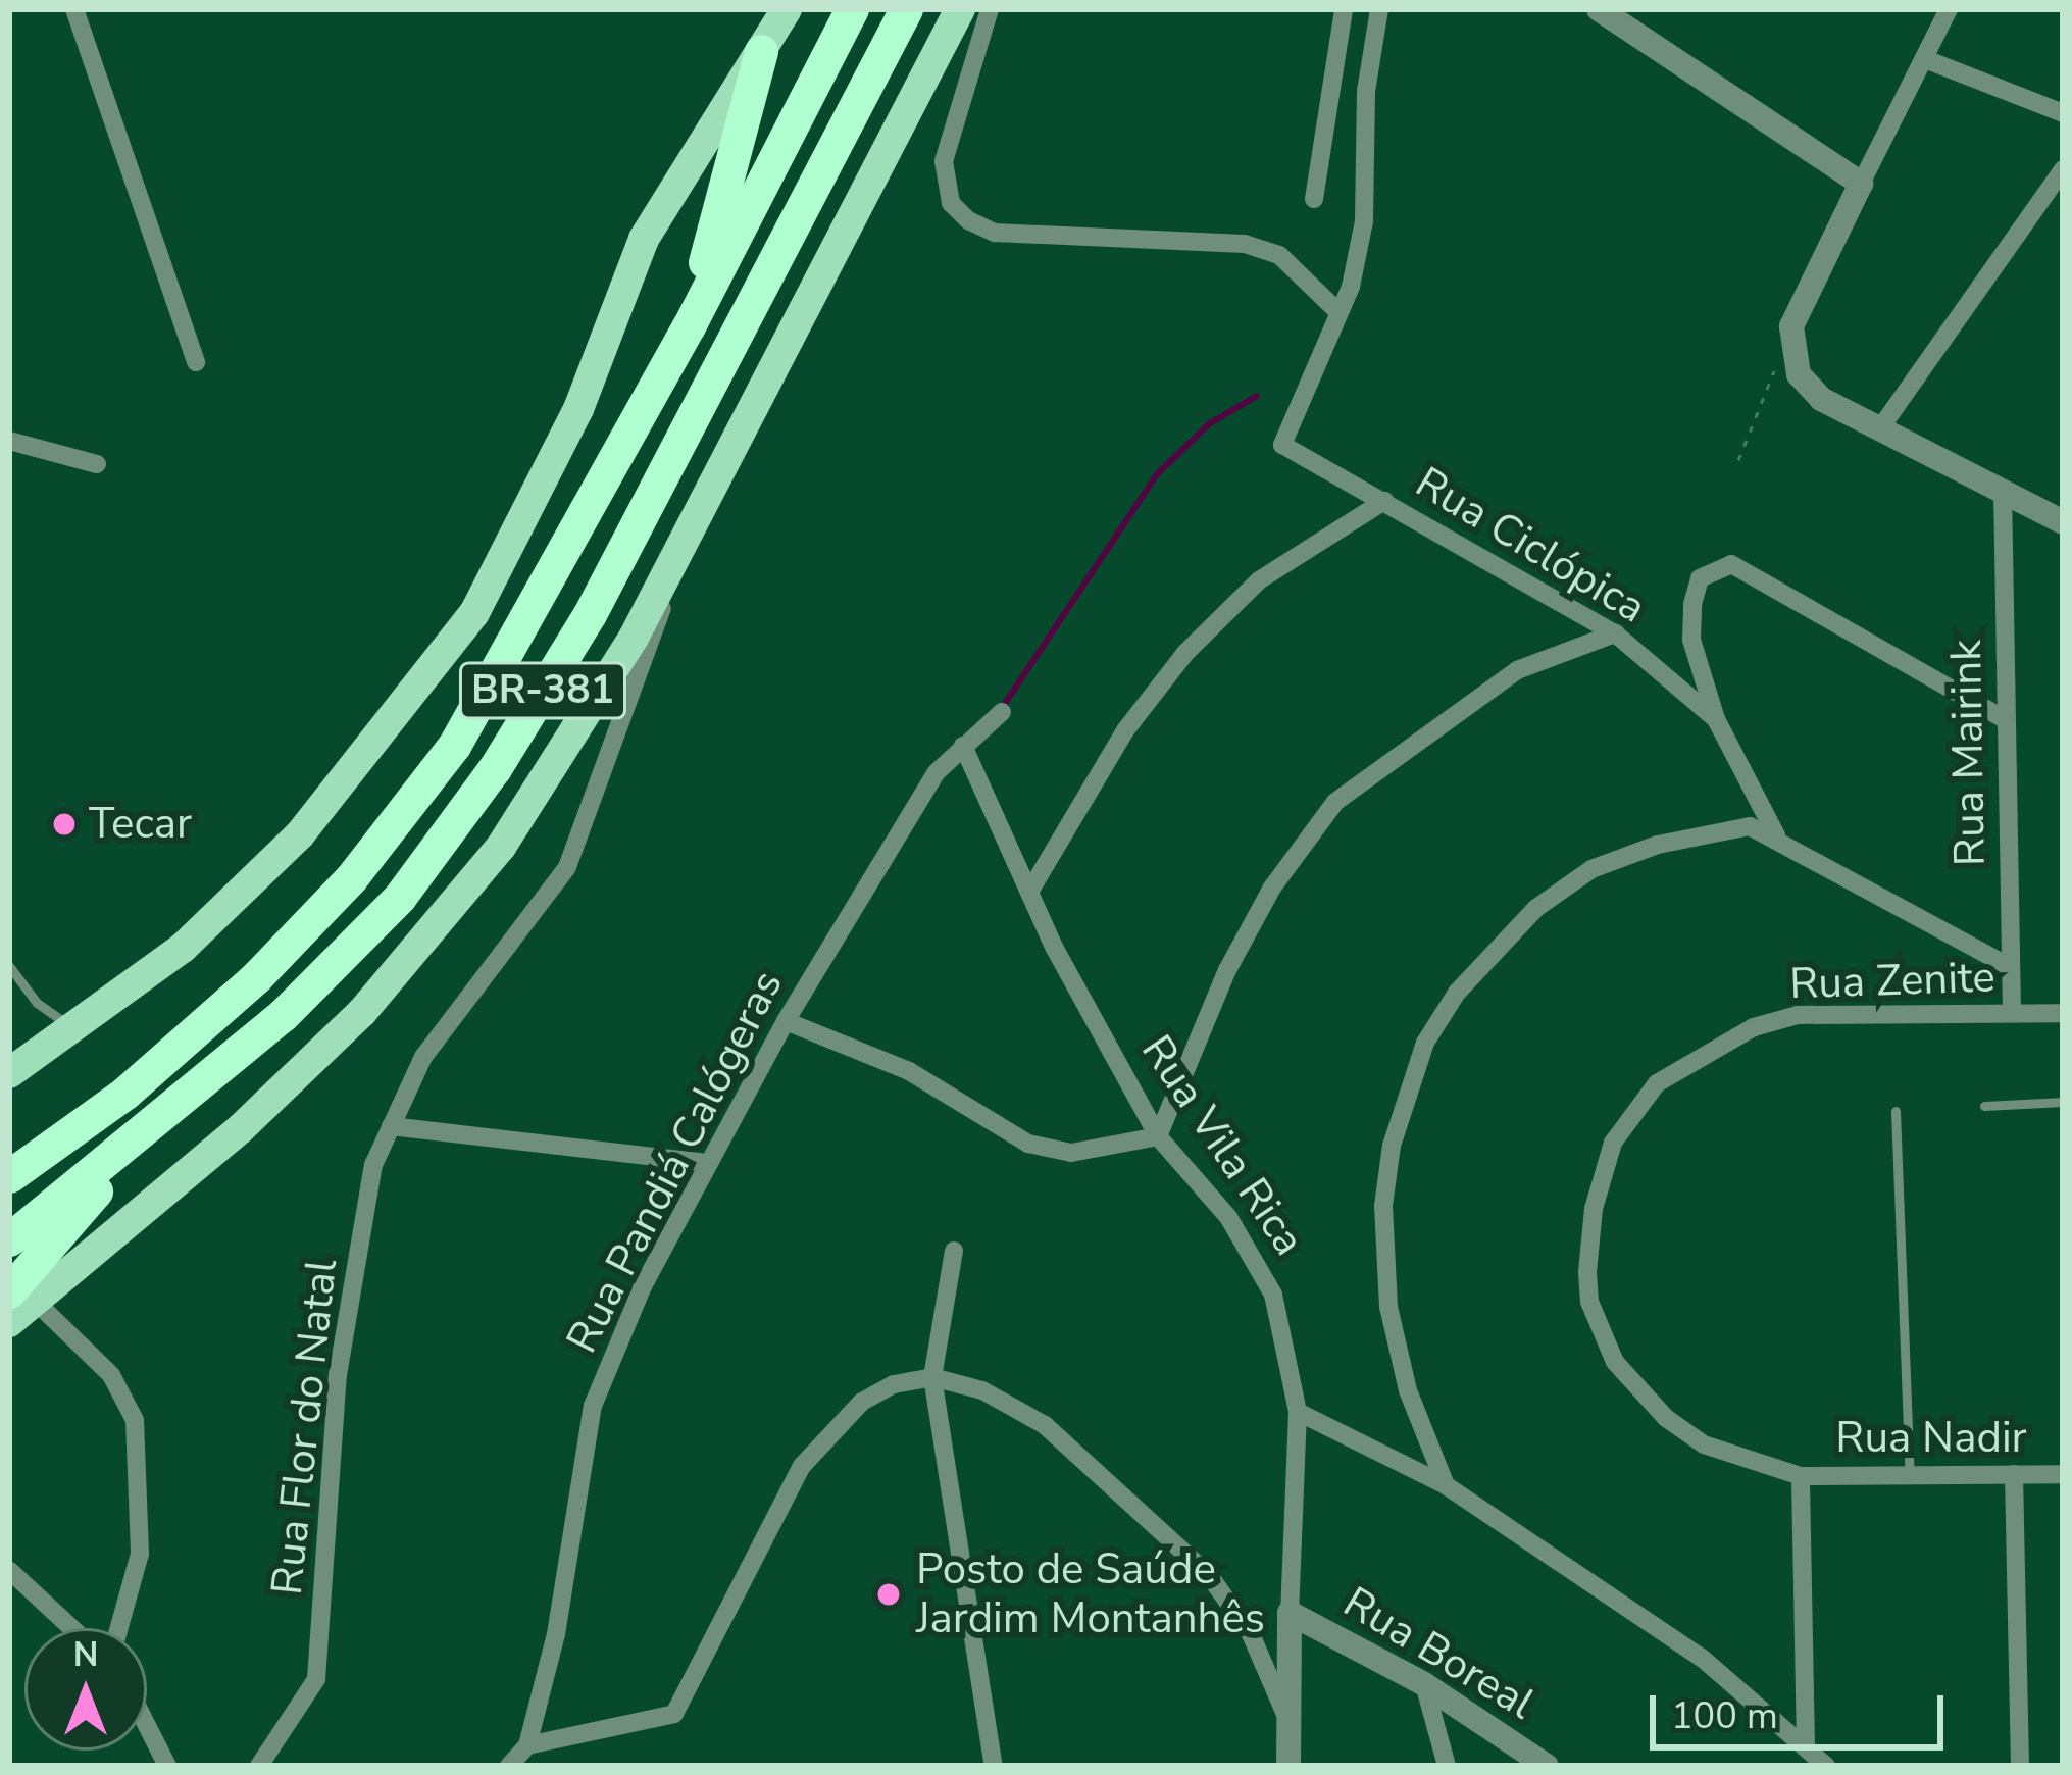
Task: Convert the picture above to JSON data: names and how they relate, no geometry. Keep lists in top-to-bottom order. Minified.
{"streets":{"highway":["BR-381"],"street":["Rua Ciclópica","Rua Mairink","Rua Zenite","Rua Vila Rica","Rua Pandiá Calógeras","Rua Flor do Natal","Rua Nadir","Rua Boreal"]},"crossings":[["Rua Mairink","Rua Zenite"],["Rua Zenite","Rua Nadir"],["Rua Vila Rica","Rua Pandiá Calógeras"],["Rua Vila Rica","Rua Boreal"]],"places":["Tecar","Posto de Saúde Jardim Montanhês"],"scale_bar":"100 m","north":"top"}
